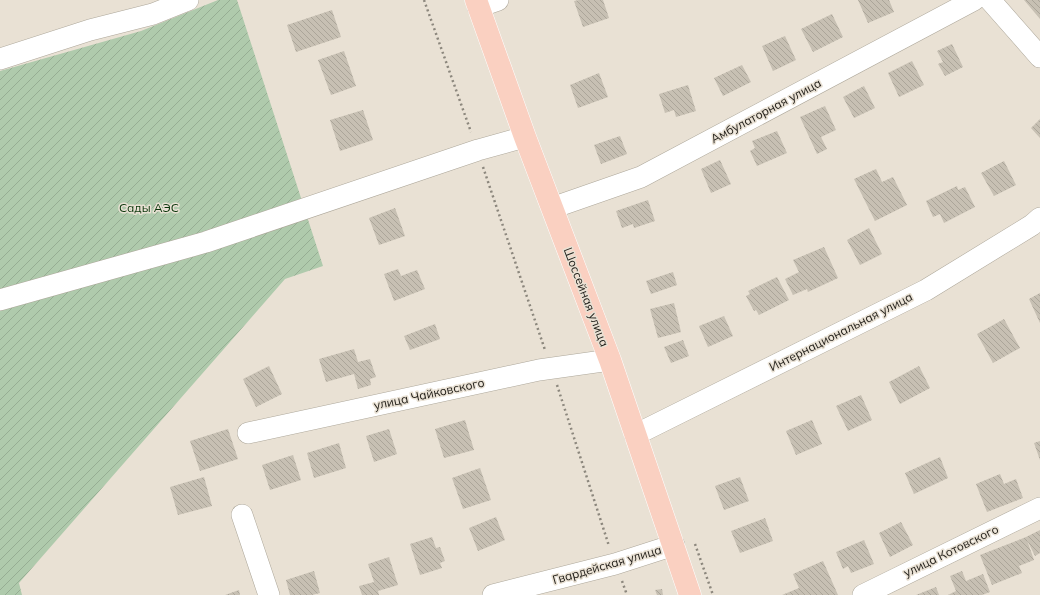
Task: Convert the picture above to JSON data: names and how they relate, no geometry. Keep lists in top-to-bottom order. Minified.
{"streets":{"main road":["Шоссейная улица"],"street":["Амбулаторная улица","Интернациональная улица","улица Чайковского","улица Котовского","Гвардейская улица"]},"crossings":[["Амбулаторная улица","Шоссейная улица"],["Шоссейная улица","Интернациональная улица"],["Шоссейная улица","улица Чайковского"],["Шоссейная улица","Гвардейская улица"]],"parks":["Сады АЭС"]}
